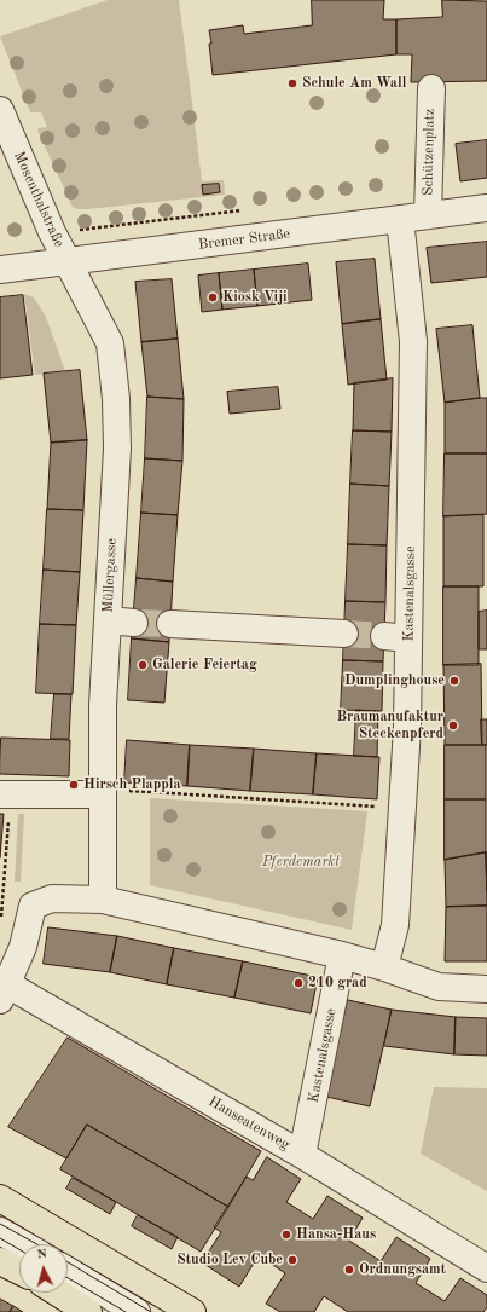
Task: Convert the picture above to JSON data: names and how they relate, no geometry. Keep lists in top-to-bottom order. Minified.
{"streets":{"street":["Schützenplatz","Mosenthalstraße","Bremer Straße","Müllergasse","Kastenalsgasse","Hanseatenweg"]},"crossings":[["Schützenplatz","Bremer Straße"],["Mosenthalstraße","Bremer Straße"],["Mosenthalstraße","Müllergasse"],["Bremer Straße","Müllergasse"],["Bremer Straße","Kastenalsgasse"],["Kastenalsgasse","Hanseatenweg"]],"parks":["Pferdemarkt"],"places":["Schule Am Wall","Kiosk Viji","Galerie Feiertag","Dumplinghouse","Braumanufaktur Steckenpferd","Hirsch Plappla","210 grad","Hansa-Haus","Studio Lev Cube","Ordnungsamt"],"north":"top"}
